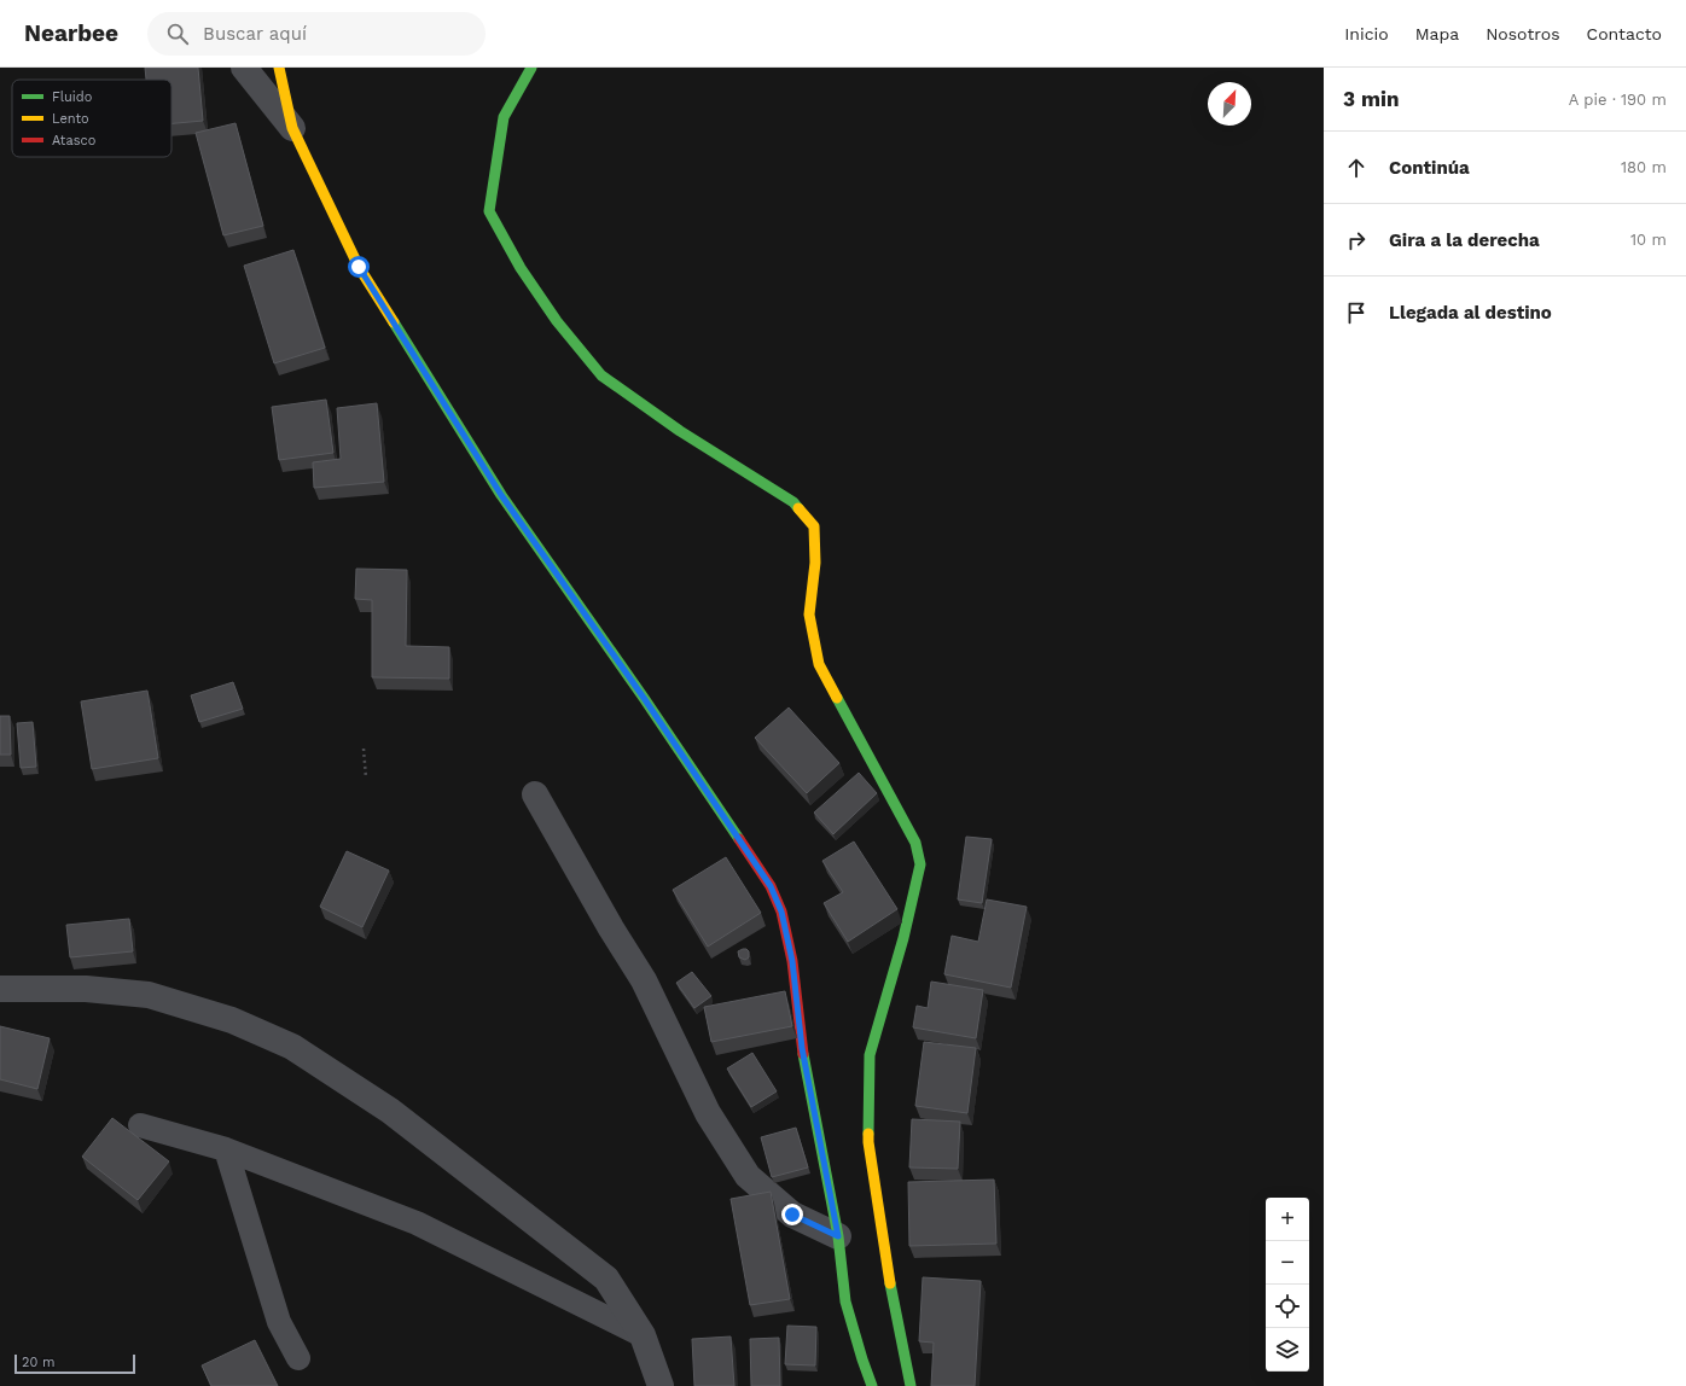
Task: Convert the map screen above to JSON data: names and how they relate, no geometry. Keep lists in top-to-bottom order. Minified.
{"legend":["Fluido","Lento","Atasco"],"scale_bar":"20 m","north":"top right","page":{"header":"Nearbee","search":"Buscar aquí","nav":["Inicio","Mapa","Nosotros","Contacto"],"heading":["3 min","A pie · 190 m"],"list":[["Continúa","180 m"],["Gira a la derecha","10 m"],"Llegada al destino"],"map_buttons":["+","−"],"scale":"20 m"}}
